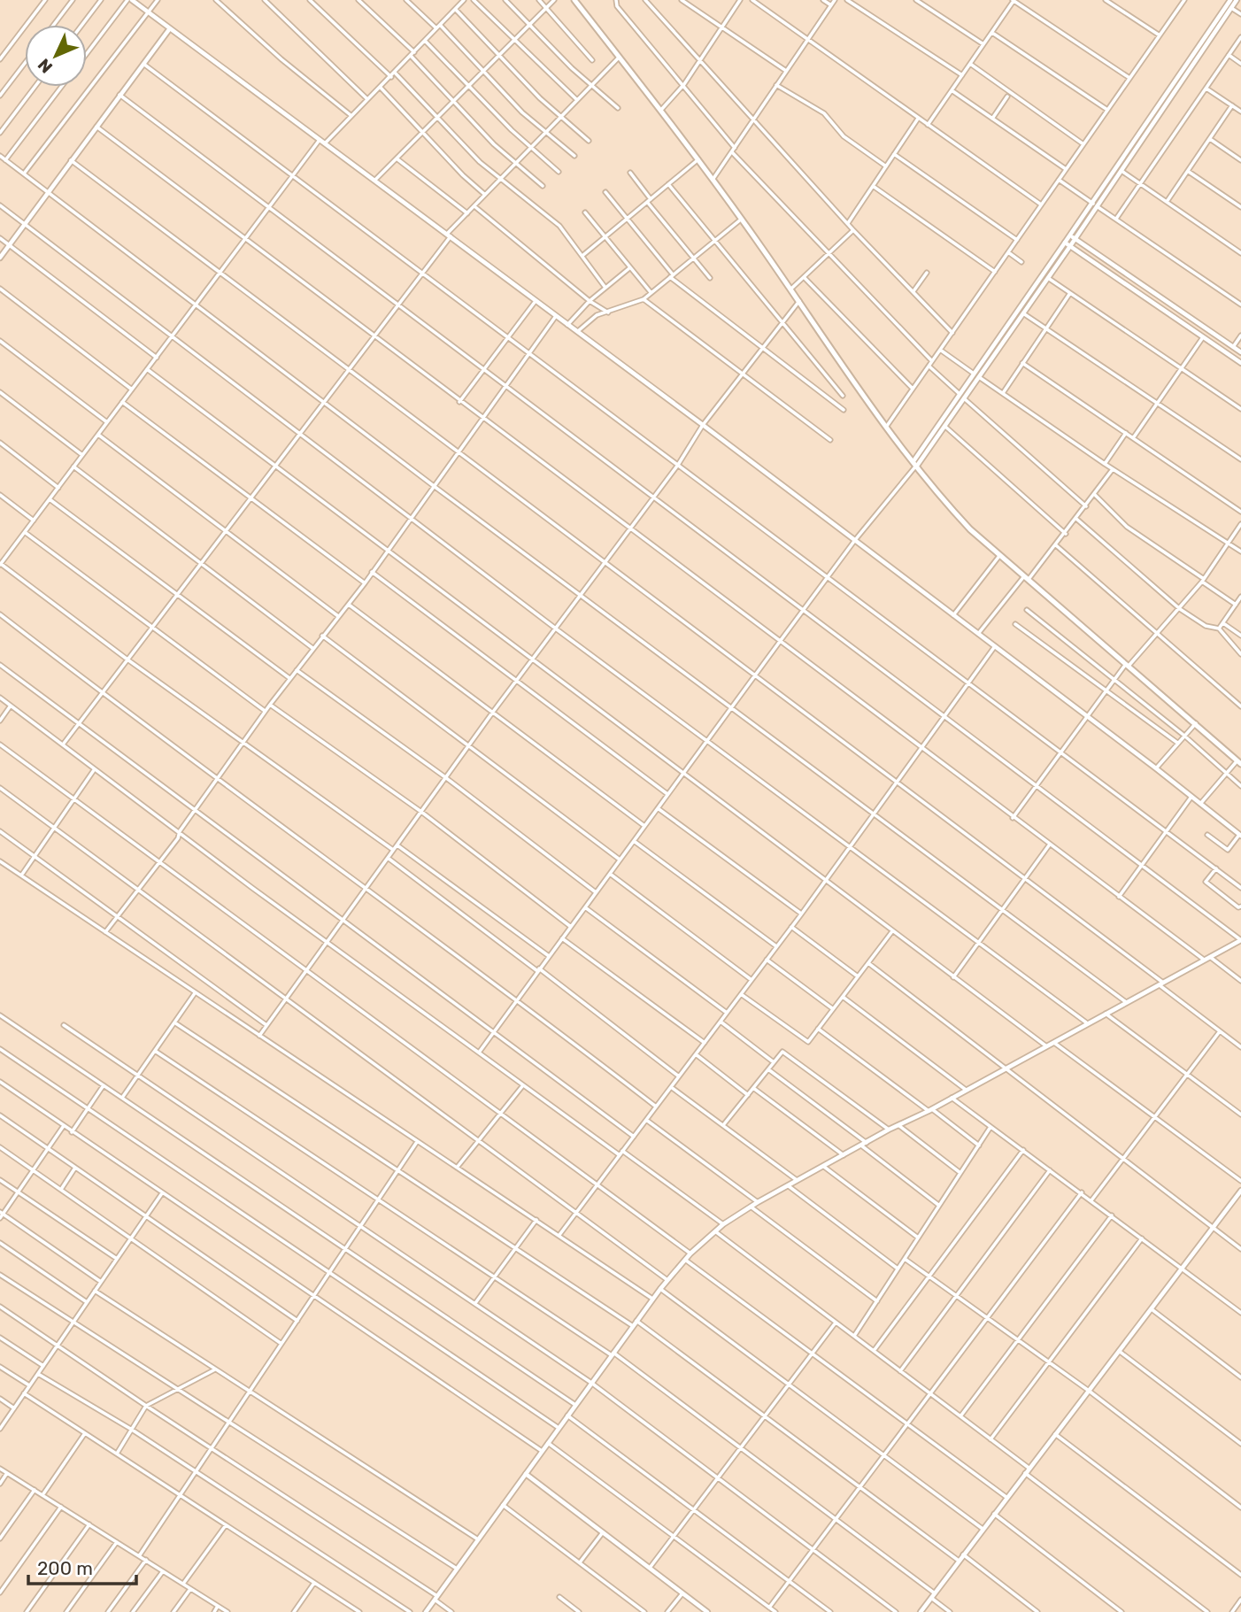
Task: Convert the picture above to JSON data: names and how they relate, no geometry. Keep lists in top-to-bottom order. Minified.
{"scale_bar":"200 m","north":"bottom left"}
